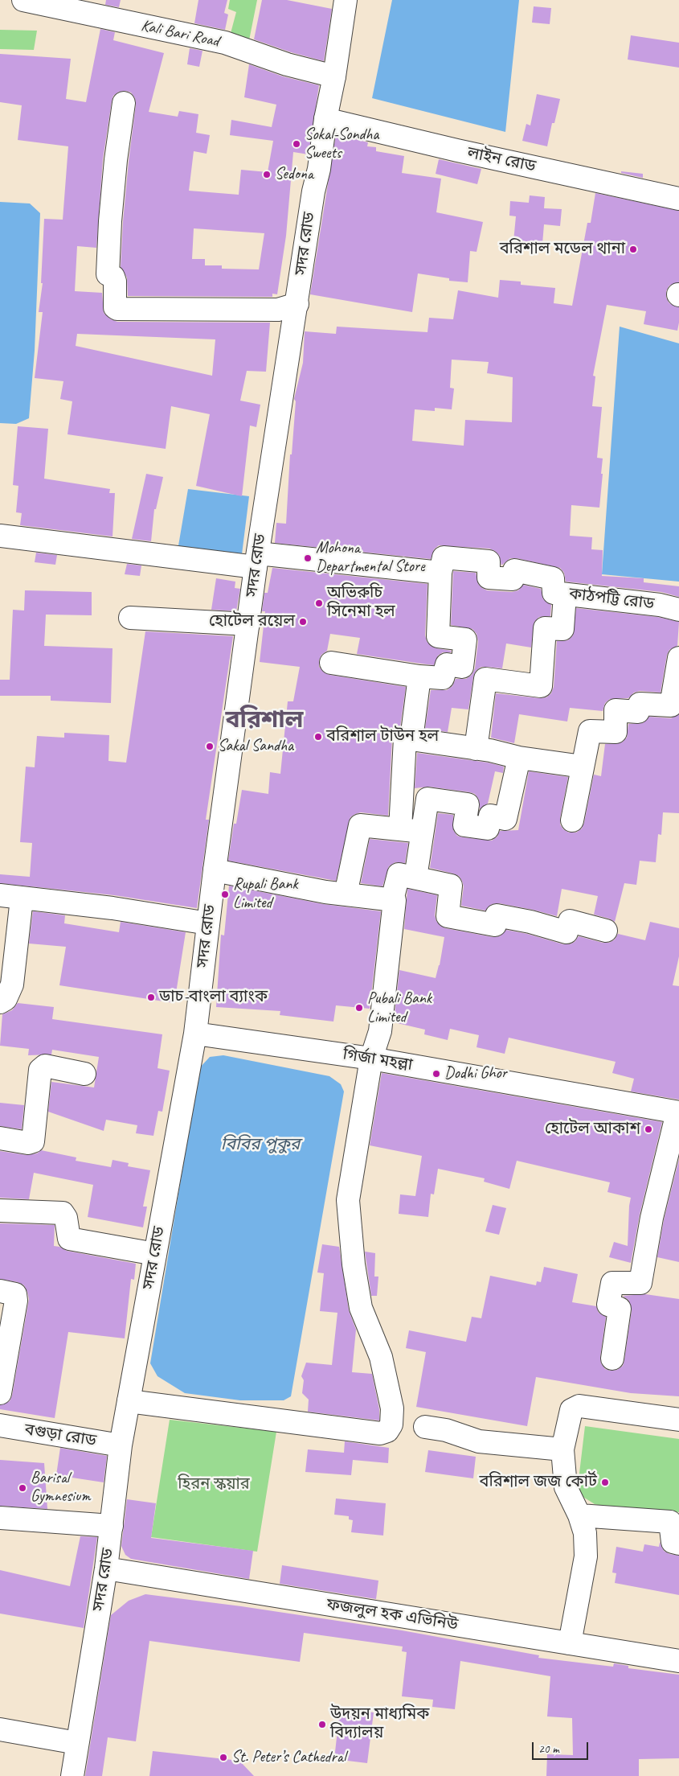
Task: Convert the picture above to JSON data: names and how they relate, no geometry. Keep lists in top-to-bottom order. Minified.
{"streets":{"street":["Kali Bari Road","লাইন রোড","সদর রোড","কাঠপট্টি রোড","গির্জা মহল্লা","বগুড়া রোড","ফজলুল হক এভিনিউ"]},"crossings":[["Kali Bari Road","সদর রোড"],["লাইন রোড","সদর রোড"],["সদর রোড","গির্জা মহল্লা"],["সদর রোড","বগুড়া রোড"],["সদর রোড","ফজলুল হক এভিনিউ"]],"districts":["বরিশাল"],"water":["বিবির পুকুর"],"parks":["হিরন স্কয়ার"],"places":["Sokal-Sondha Sweets","Sedona","বরিশাল মডেল থানা","Mohona Departmental Store","অভিরুচি সিনেমা হল","হোটেল রয়েল","বরিশাল টাউন হল","Sakal Sandha","Rupali Bank Limited","ডাচ-বাংলা ব্যাংক","Pubali Bank Limited","Dodhi Ghor","হোটেল আকাশ","বরিশাল জজ কোর্ট","Barisal Gymnesium","উদয়ন মাধ্যমিক বিদ্যালয়","St. Peter’s Cathedral"],"scale_bar":"20 m"}
